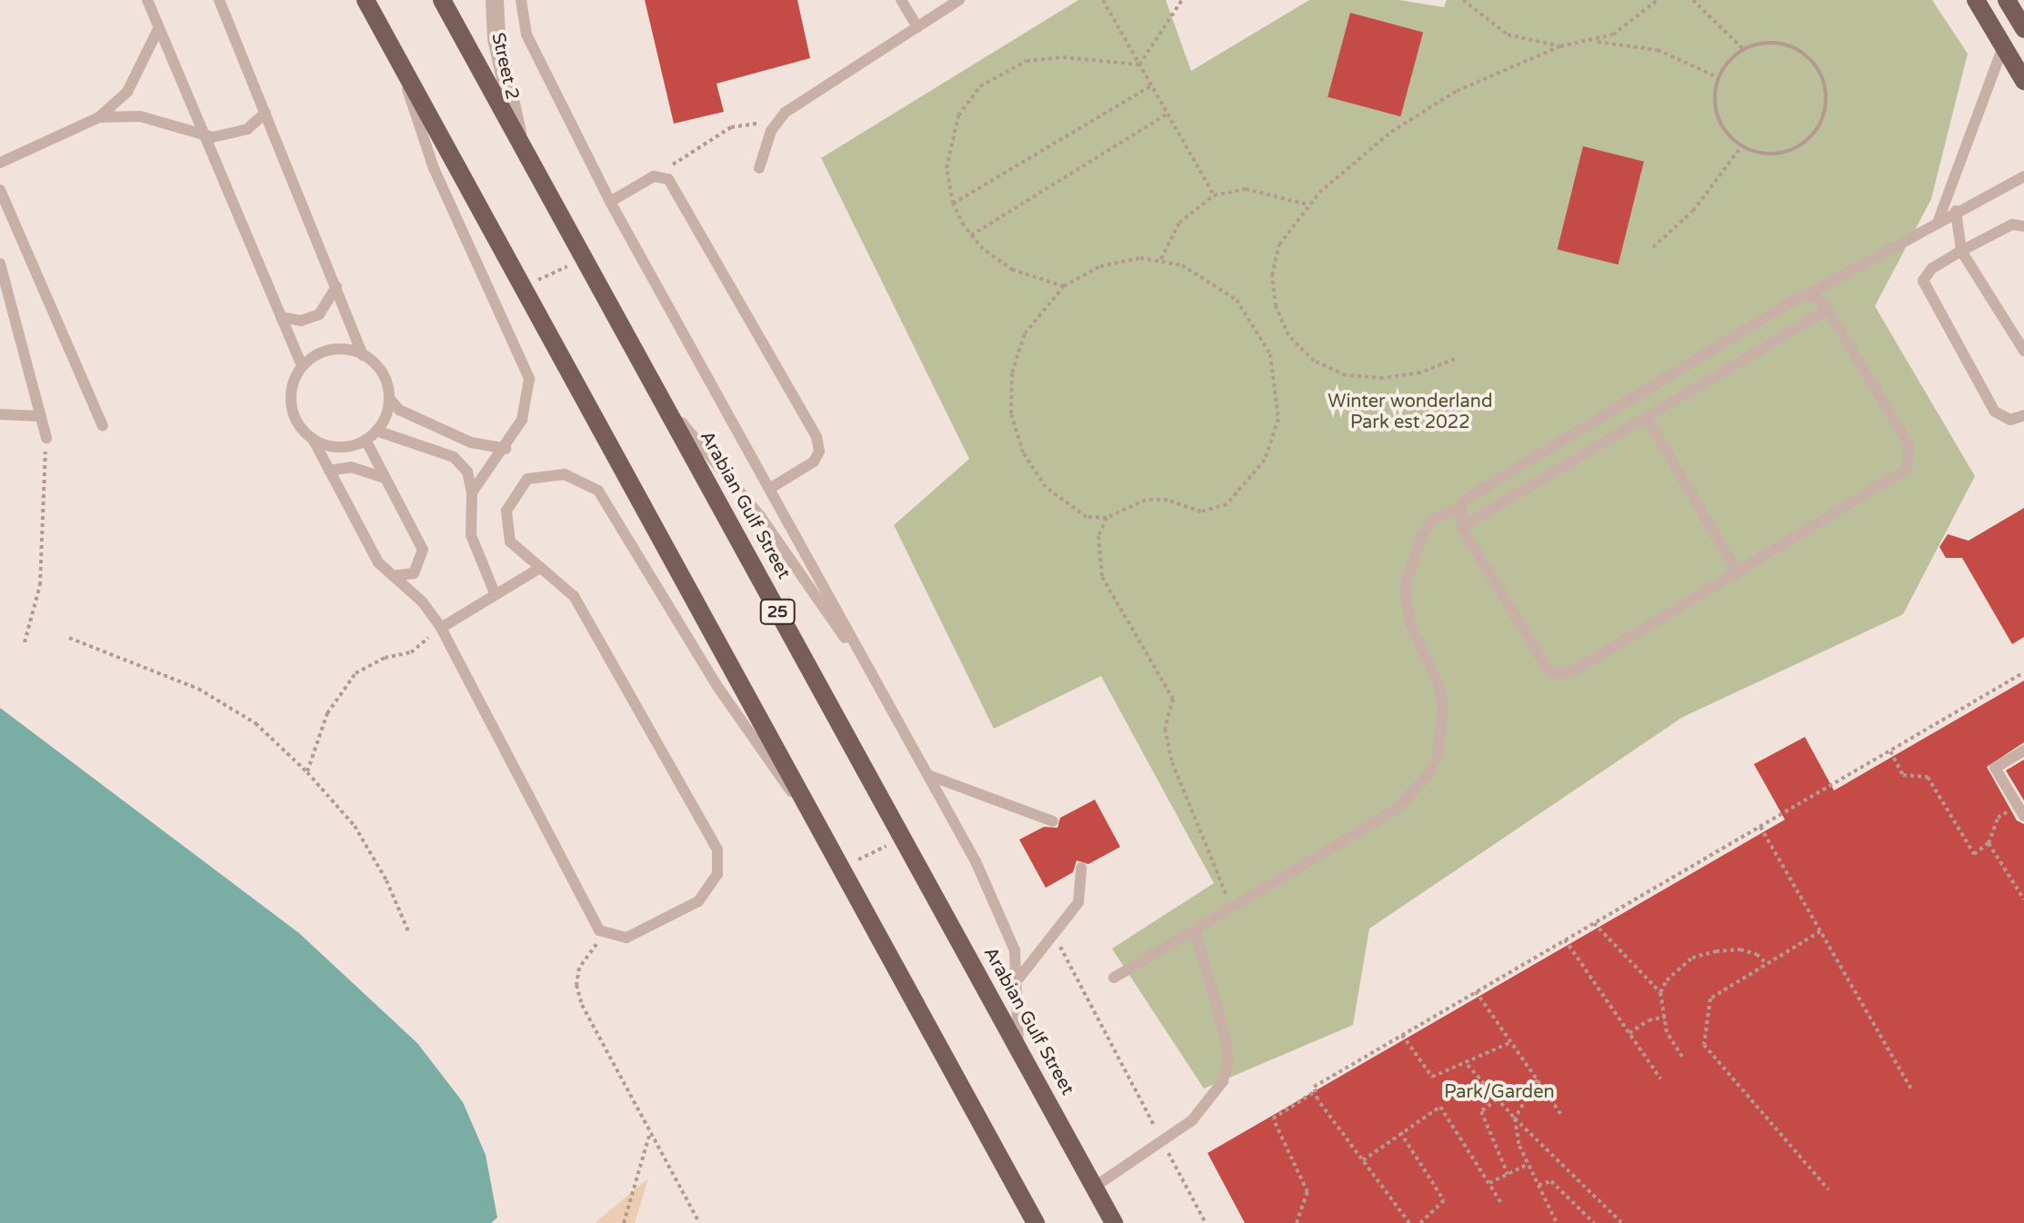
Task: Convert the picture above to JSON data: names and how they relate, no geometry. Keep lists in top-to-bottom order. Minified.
{"streets":{"main road":["Arabian Gulf Street","25"],"street":["Street 2"]},"crossings":[["Street 2","Arabian Gulf Street"]],"parks":["Winter wonderland Park est 2022","Park/Garden"]}
